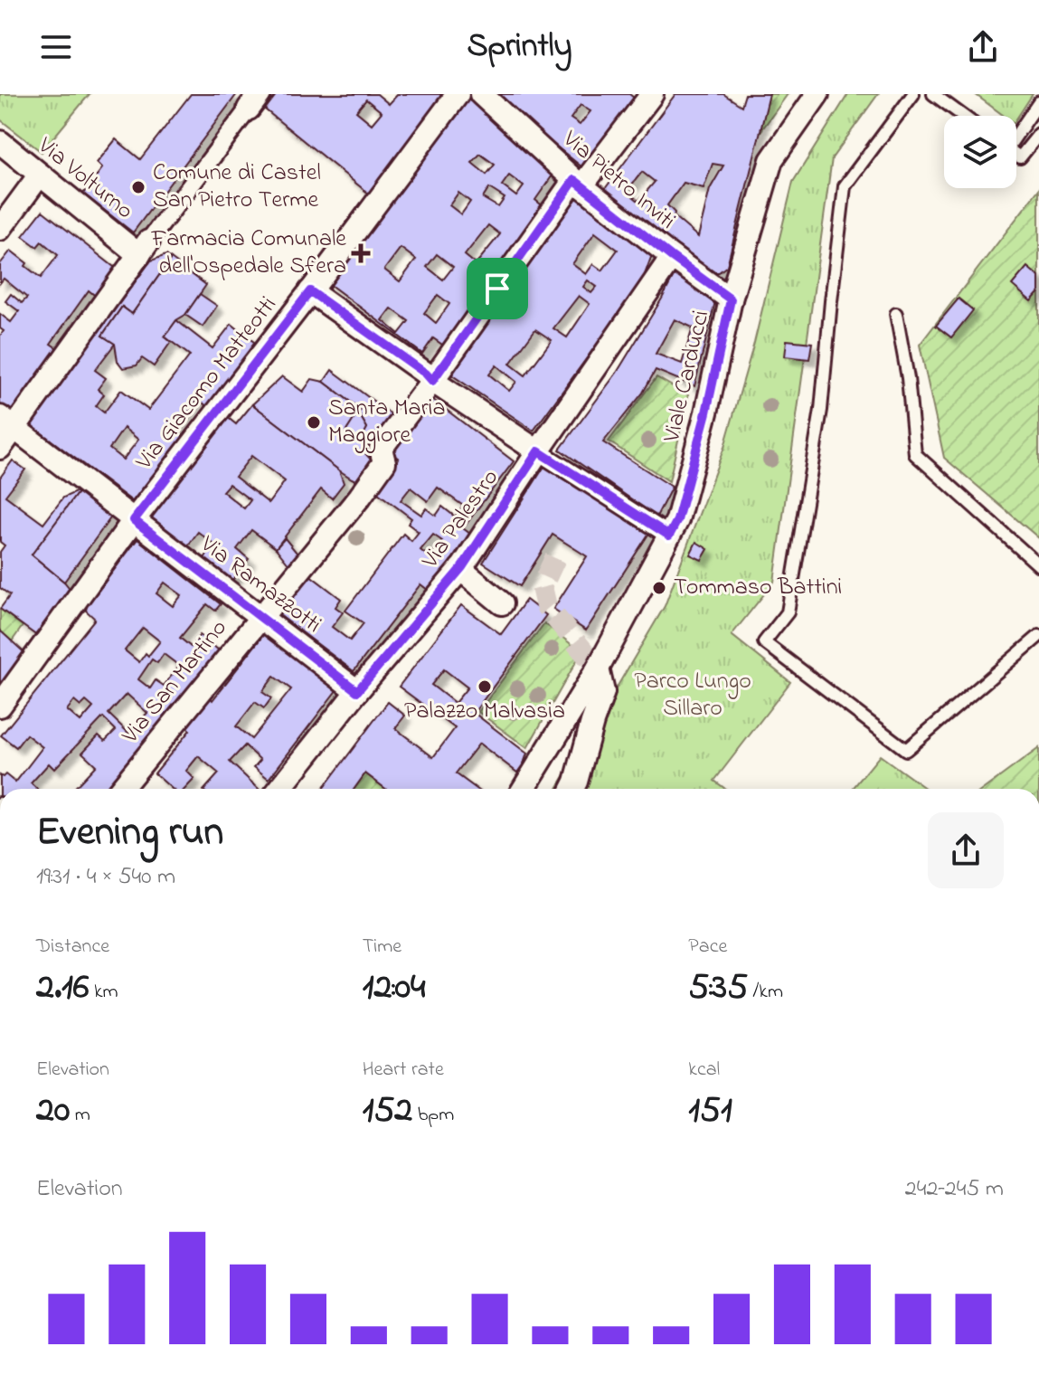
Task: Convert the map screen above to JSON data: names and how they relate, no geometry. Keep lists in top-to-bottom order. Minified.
{"streets":{"street":["Via Volturno","Via Pietro Inviti","Viale Carducci","Via Giacomo Matteotti","Via Palestro","Via Ramazzotti","Via San Martino"]},"crossings":[["Via Pietro Inviti","Viale Carducci"],["Via Pietro Inviti","Via Palestro"],["Via Pietro Inviti","Via San Martino"],["Via Giacomo Matteotti","Via Ramazzotti"],["Via Palestro","Via Ramazzotti"],["Via Ramazzotti","Via San Martino"]],"parks":["Parco Lungo Sillaro"],"places":{"other":["Comune di Castel San Pietro Terme","Santa Maria Maggiore","Tommaso Battini","Palazzo Malvasia"],"health":["Farmacia Comunale dell'Ospedale Sfera"]},"page":{"header":"Sprintly","heading":["Evening run","19:31 · 4 × 540 m"],"stats":[["Distance","2.16 km"],["Time","12:04"],["Pace","5:35 /km"],["Elevation","20 m"],["Heart rate","152 bpm"],["kcal","151"]],"chart":["Elevation","242–245 m"]}}
